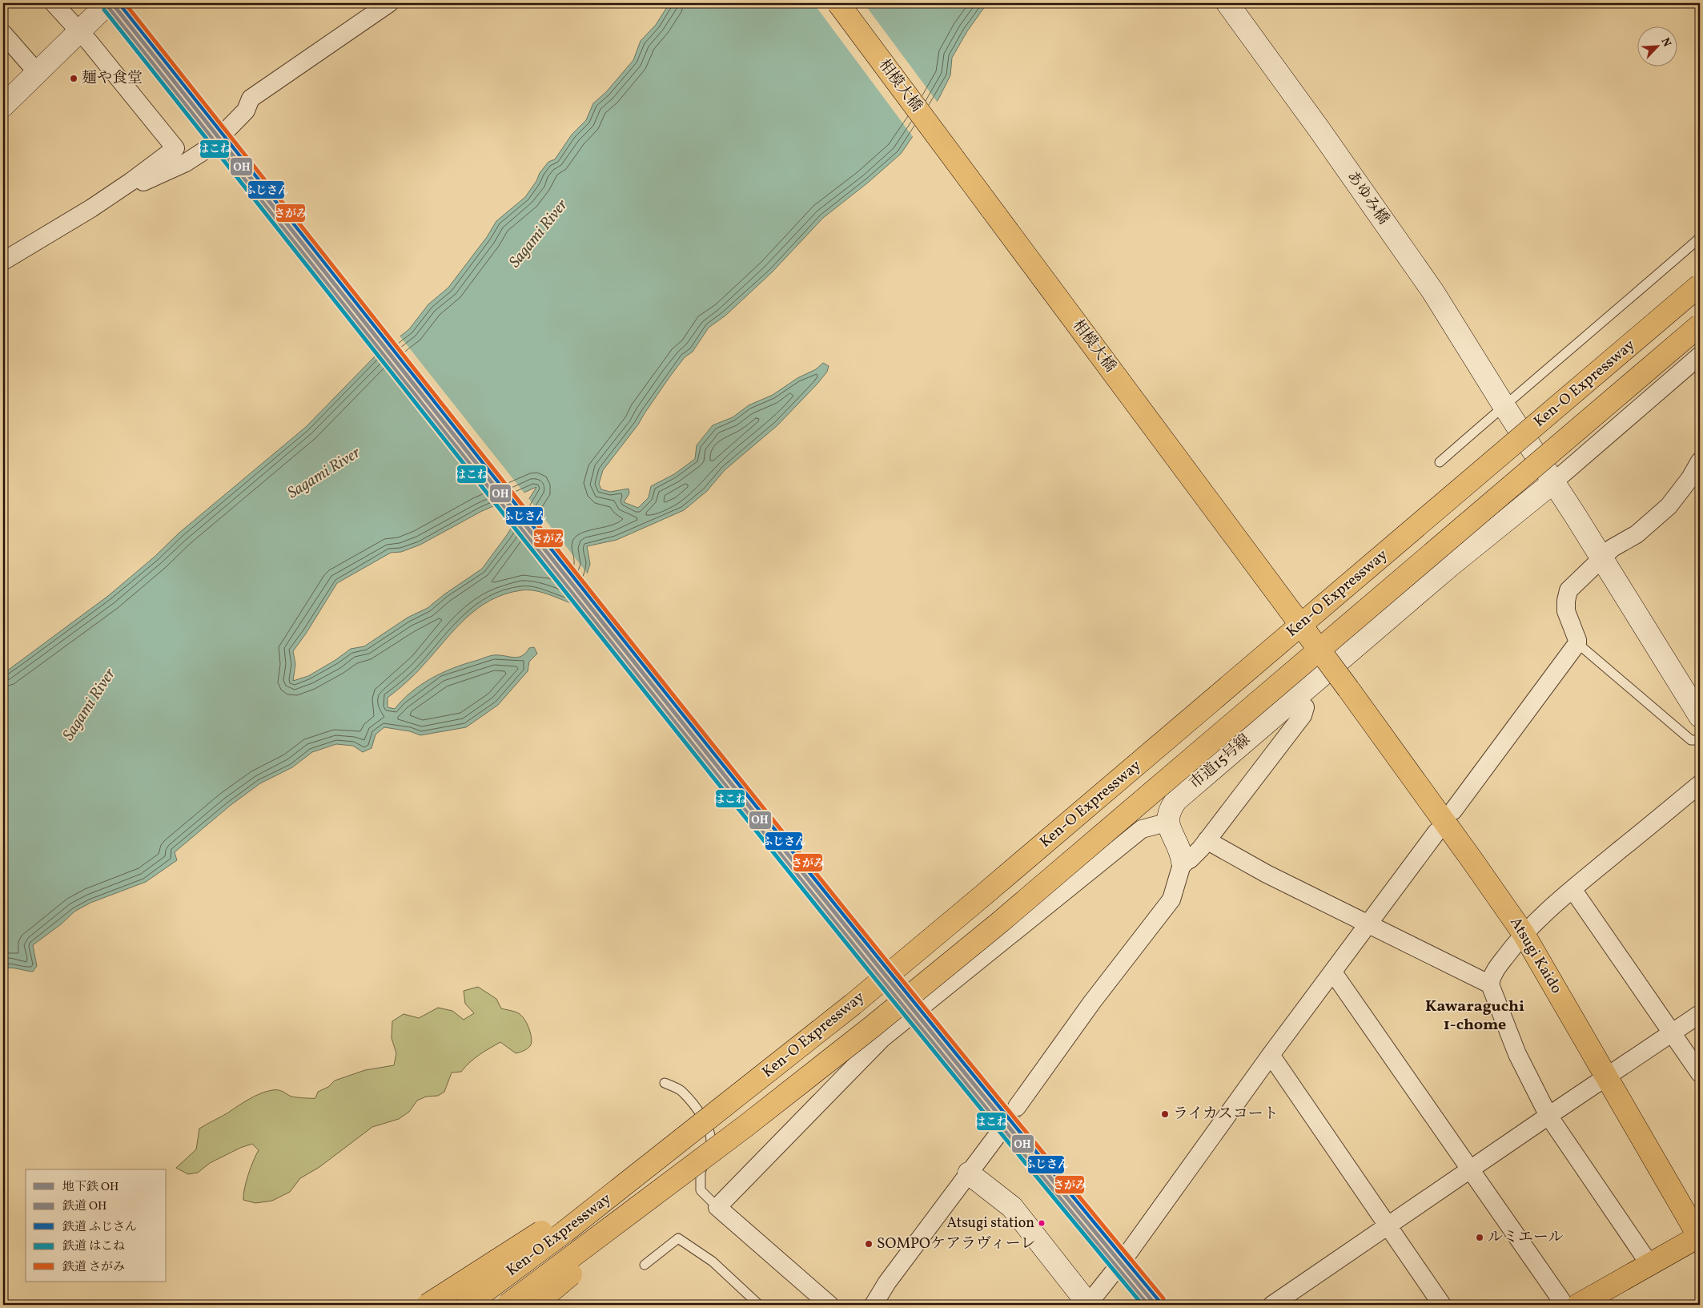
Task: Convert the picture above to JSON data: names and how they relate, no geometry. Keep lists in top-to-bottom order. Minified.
{"streets":{"main road":["相模大橋","Ken-O Expressway","Atsugi Kaido"],"street":["あゆみ橋","市道15号線"]},"crossings":[["相模大橋","Atsugi Kaido"],["あゆみ橋","市道15号線"]],"districts":["Kawaraguchi 1-chome"],"water":["Sagami River"],"places":["麺や食堂","ライカスコート","Atsugi station","ルミエール","SOMPOケアラヴィーレ"],"lines":["metro line OH","rail line ふじさん","rail line さがみ","rail line OH","rail line はこね"],"legend":["地下鉄 OH","鉄道 OH","鉄道 ふじさん","鉄道 はこね","鉄道 さがみ"],"north":"top right"}
